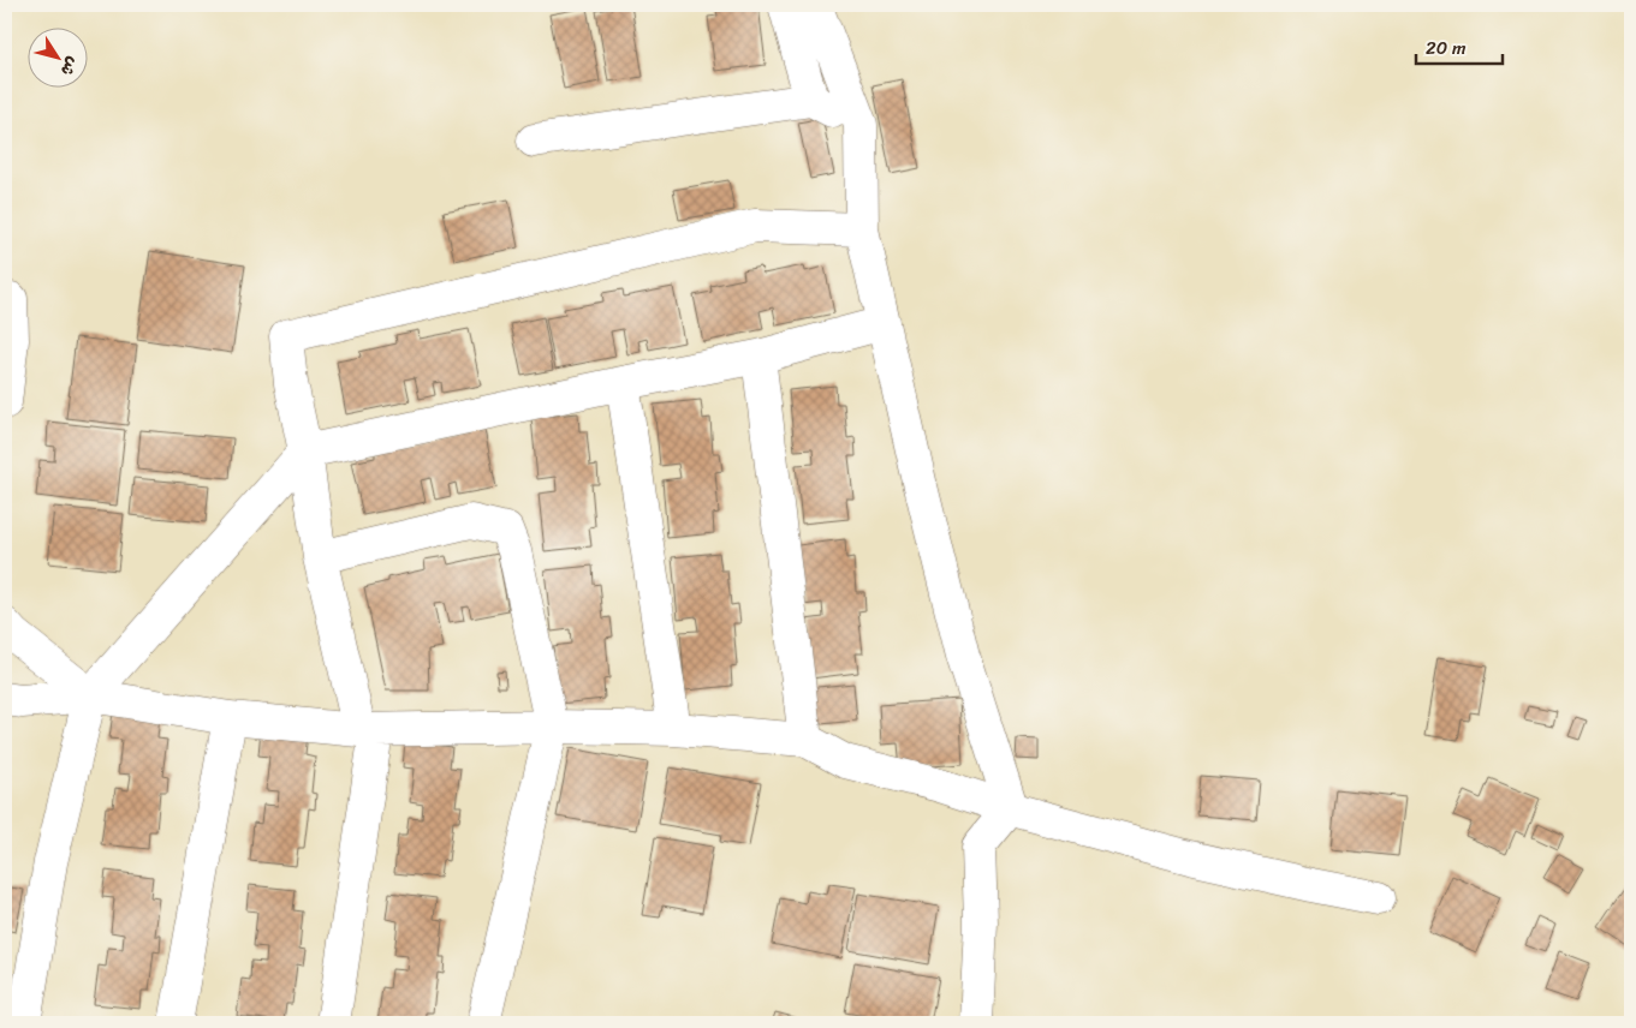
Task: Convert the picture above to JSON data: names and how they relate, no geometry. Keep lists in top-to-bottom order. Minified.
{"scale_bar":"20 m","north":"bottom right"}
